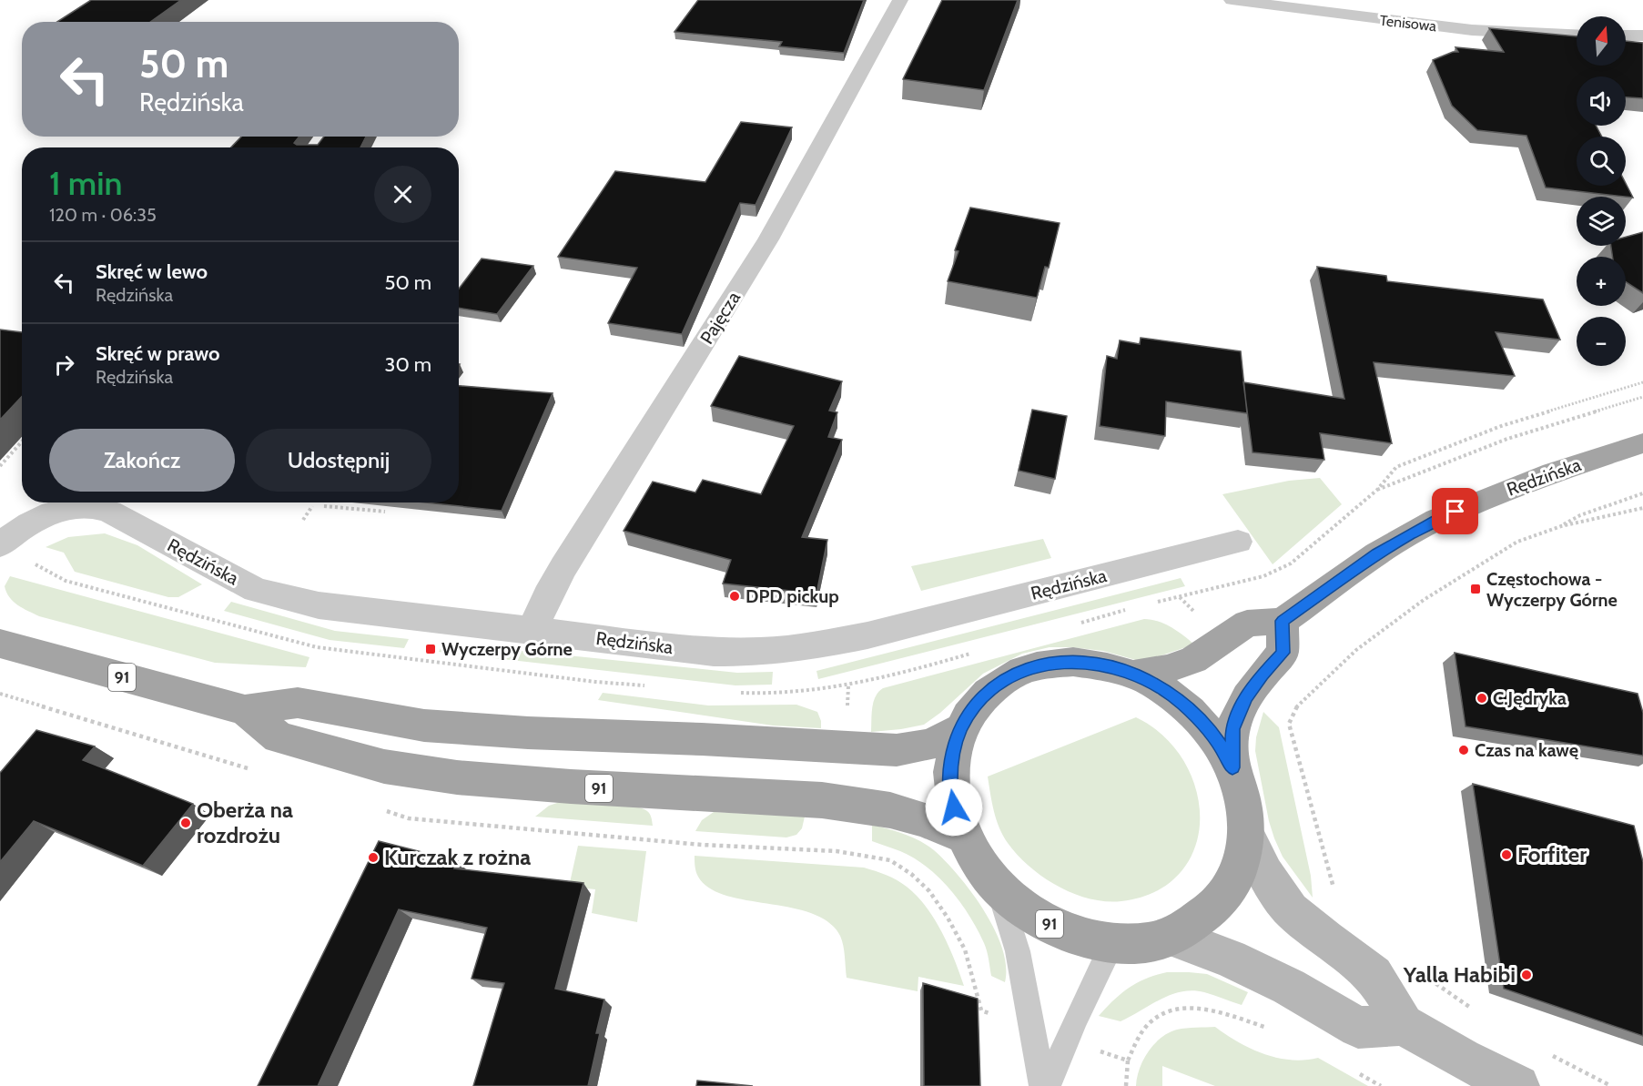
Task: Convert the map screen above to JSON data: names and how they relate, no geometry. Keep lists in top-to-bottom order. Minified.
{"streets":{"main road":["Rędzińska","91"],"street":["Tenisowa","Pajęcza"]},"crossings":[["Pajęcza","Rędzińska"],["Rędzińska","91"]],"places":{"transit":["Częstochowa - Wyczerpy Górne","Wyczerpy Górne"],"other":["DPD pickup","C.Jędryka","Czas na kawę","Oberża na rozdrożu","Forfiter","Kurczak z rożna","Yalla Habibi"]},"north":"top","page":{"map_buttons":["+","−"],"turn":["50 m","Rędzińska"],"heading":["1 min","120 m · 06:35"],"list":[{"name":"Skręć w lewo","note":"Rędzińska","value":"50 m"},{"name":"Skręć w prawo","note":"Rędzińska","value":"30 m"}],"buttons":["Zakończ","Udostępnij"]}}
